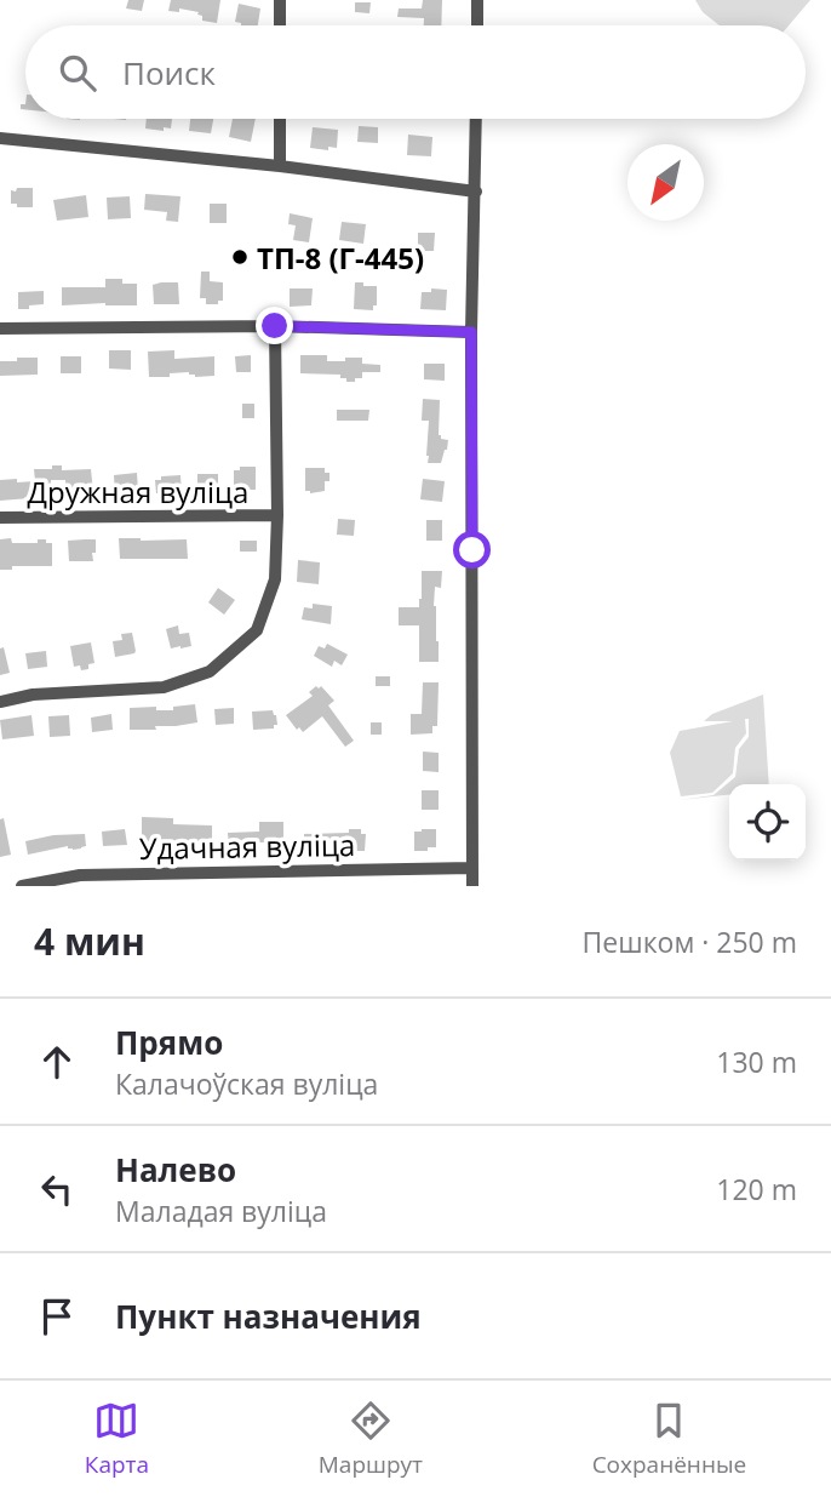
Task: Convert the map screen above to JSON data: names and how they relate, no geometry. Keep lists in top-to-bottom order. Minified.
{"streets":{"street":["Дружная вуліца","Удачная вуліца"]},"places":["ТП-8 (Г-445)"],"north":"bottom left","page":{"search":"Поиск","heading":["4 мин","Пешком · 250 m"],"list":[["Прямо","Калачоўская вуліца","130 m"],["Налево","Маладая вуліца","120 m"],"Пункт назначения"],"nav":["Карта","Маршрут","Сохранённые"]}}
